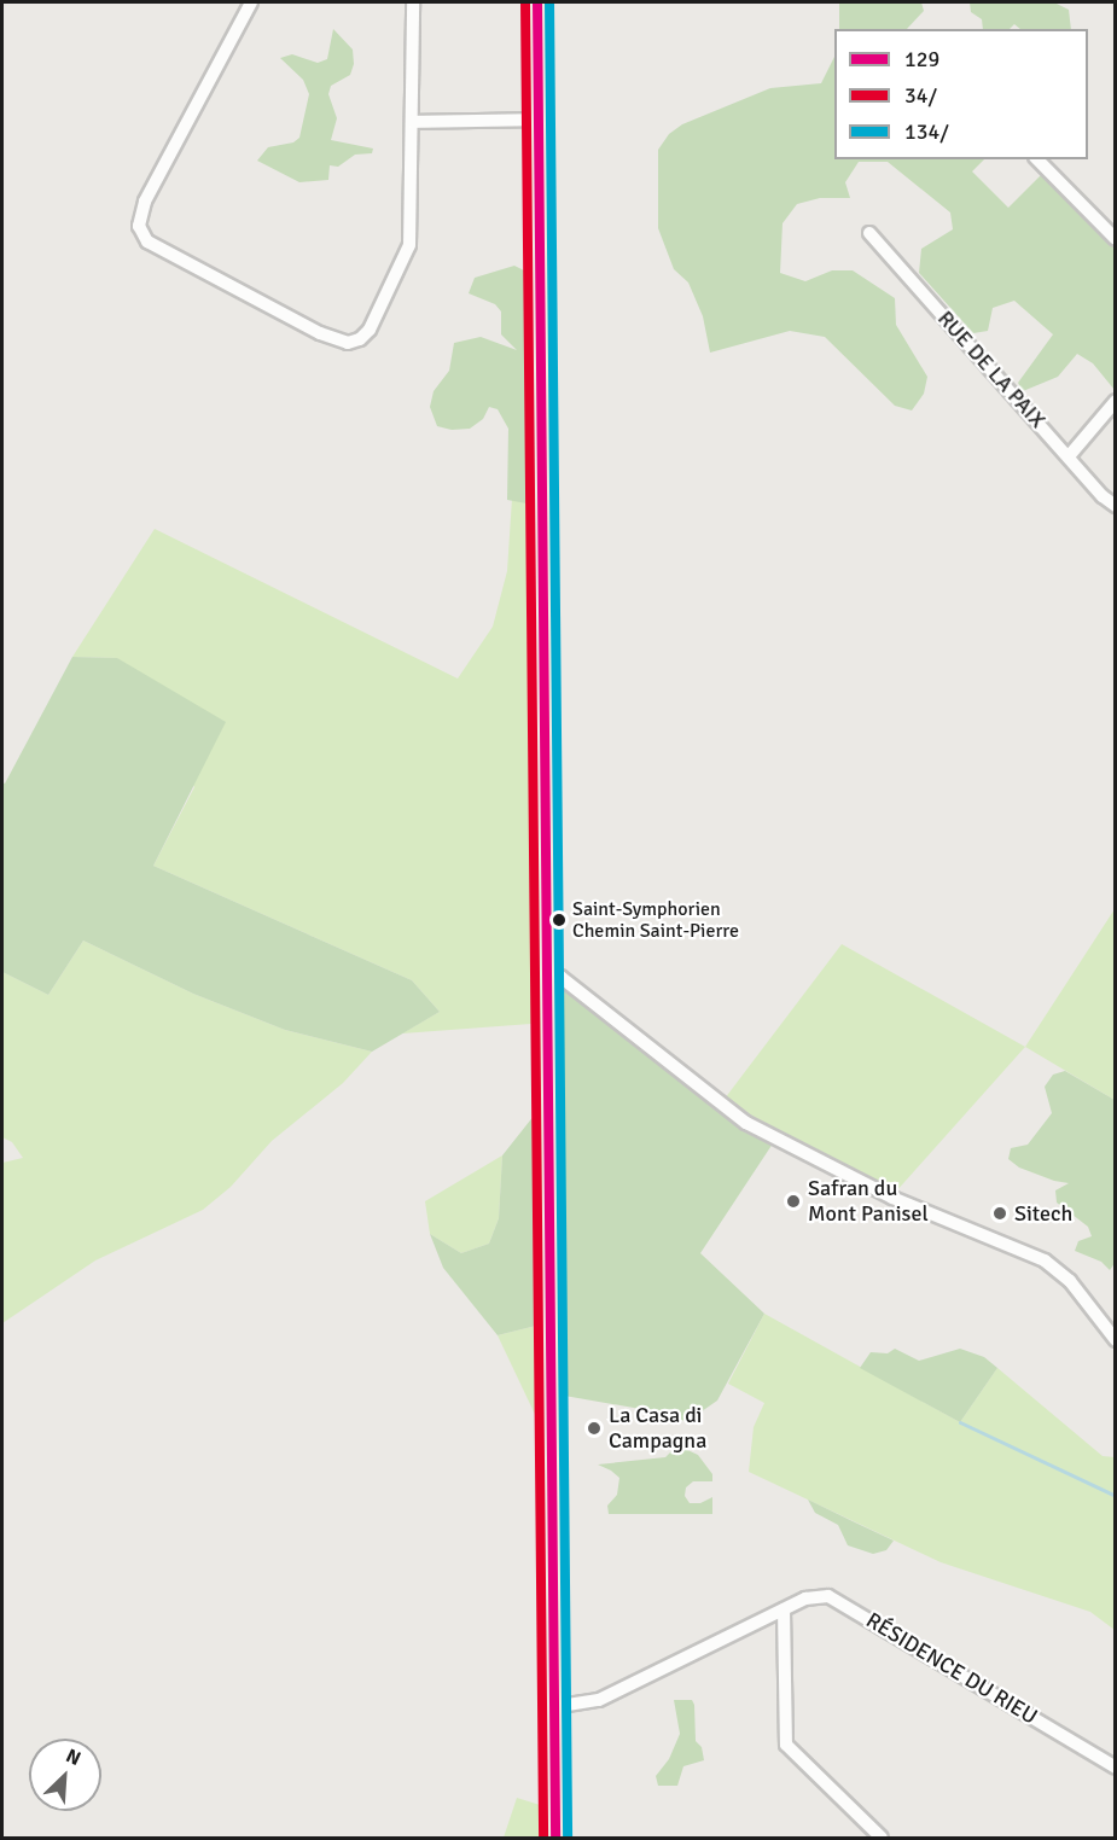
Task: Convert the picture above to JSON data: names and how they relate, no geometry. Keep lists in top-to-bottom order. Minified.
{"streets":{"street":["RUE DE LA PAIX","RÉSIDENCE DU RIEU"]},"places":["Saint-Symphorien Chemin Saint-Pierre","Safran du Mont Panisel","Sitech","La Casa di Campagna"],"lines":["transit line 129","transit line 34/","transit line 134/"],"legend":["129","34/","134/"],"north":"top right"}
